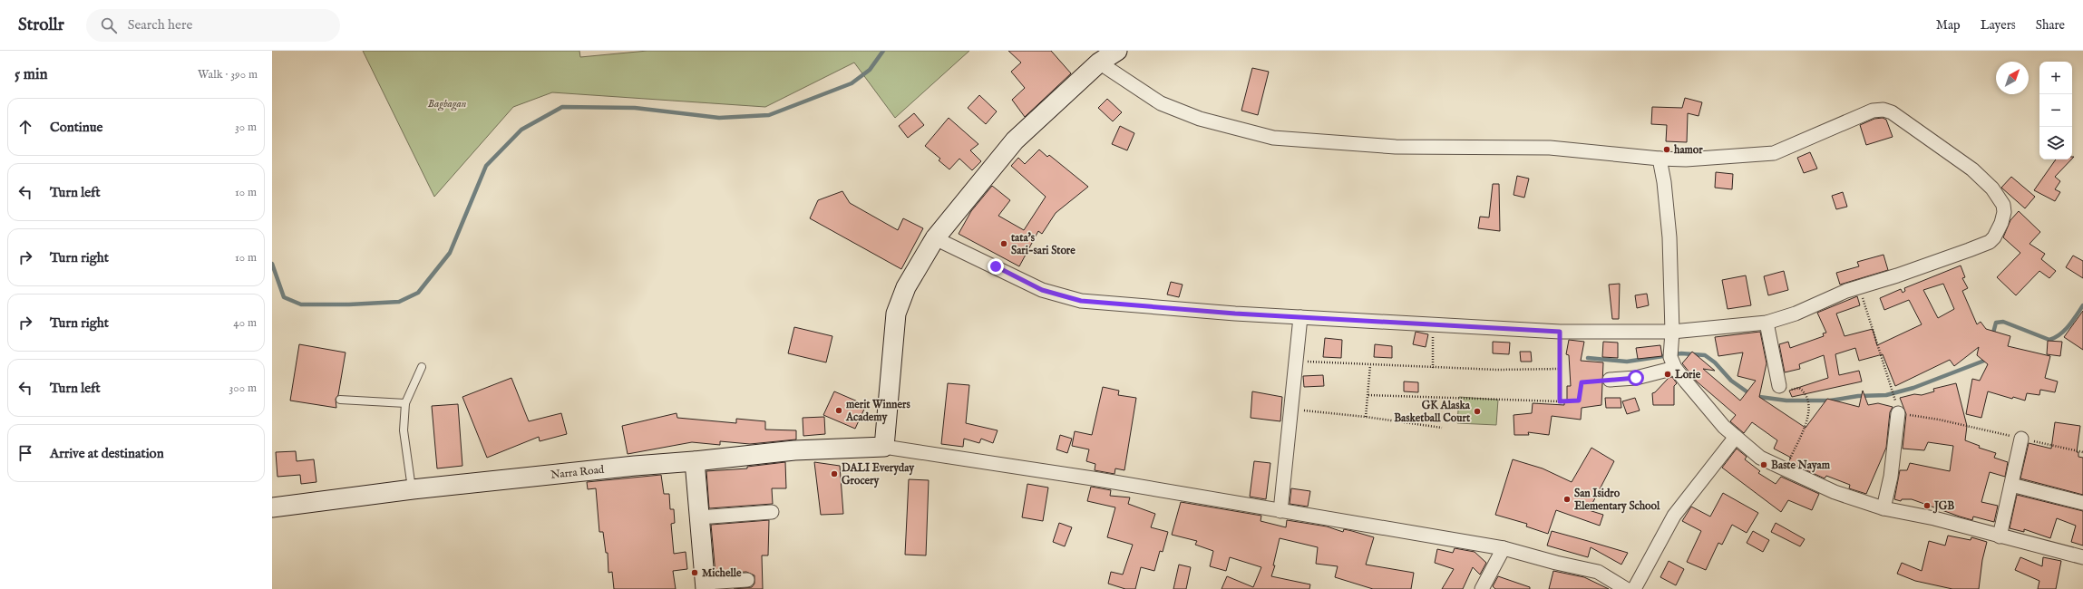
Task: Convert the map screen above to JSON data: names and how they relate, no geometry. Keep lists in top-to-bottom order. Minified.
{"streets":{"street":["Narra Road"]},"parks":["Bagbagan"],"places":["hamor","tata's Sari-sari Store","Lorie","merit Winners Academy","GK Alaska Basketball Court","Baste Nayam","DALI Everyday Grocery","San Isidro Elementary School","JGB","Michelle"],"north":"top right","page":{"header":"Strollr","search":"Search here","nav":["Map","Layers","Share"],"heading":["5 min","Walk · 390 m"],"map_buttons":["+","−"],"list":[["Continue","30 m"],["Turn left","10 m"],["Turn right","10 m"],["Turn right","40 m"],["Turn left","300 m"],"Arrive at destination"]}}
